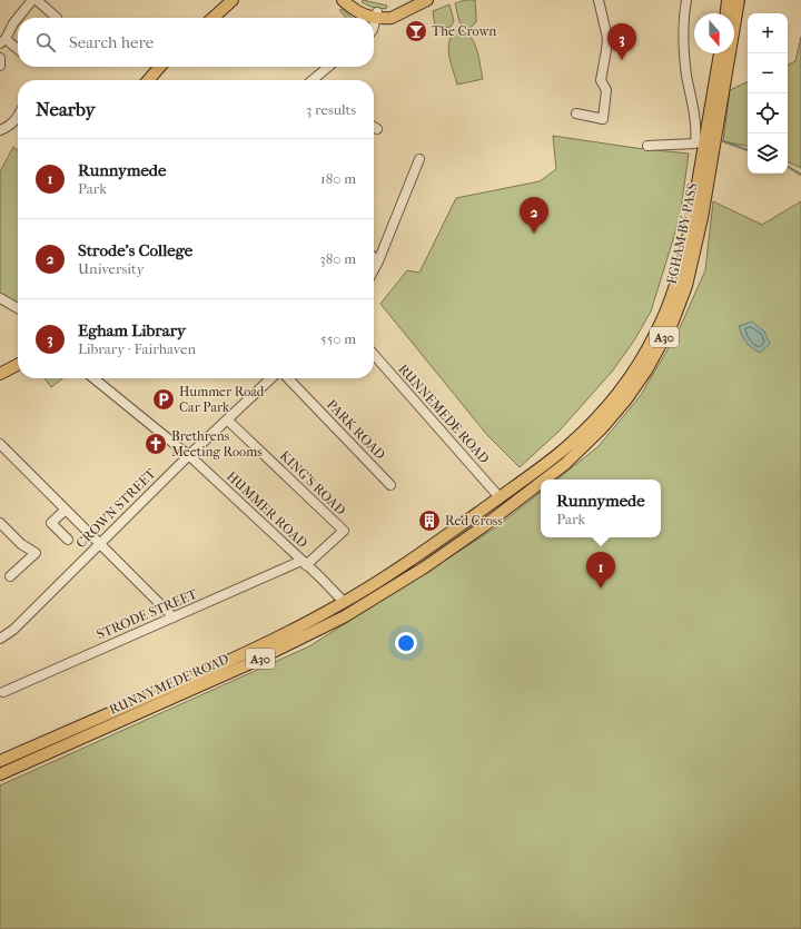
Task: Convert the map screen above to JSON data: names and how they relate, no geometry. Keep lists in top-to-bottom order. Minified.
{"streets":{"main road":["EGHAM BY-PASS","A30","RUNNYMEDE ROAD"],"street":["RUNNEMEDE ROAD","PARK ROAD","KING'S ROAD","CROWN STREET","HUMMER ROAD","STRODE STREET"]},"crossings":[["EGHAM BY-PASS","RUNNEMEDE ROAD"],["EGHAM BY-PASS","RUNNYMEDE ROAD"],["RUNNEMEDE ROAD","RUNNYMEDE ROAD"],["KING'S ROAD","CROWN STREET"],["KING'S ROAD","HUMMER ROAD"],["KING'S ROAD","STRODE STREET"],["CROWN STREET","HUMMER ROAD"],["HUMMER ROAD","STRODE STREET"],["HUMMER ROAD","RUNNYMEDE ROAD"]],"places":{"bar":["The Crown"],"parking":["Hummer Road Car Park"],"church":["Brethrens Meeting Rooms"],"building":["Red Cross"]},"north":"bottom","page":{"map_buttons":["+","−"],"search":"Search here","pins":["3","2","1"],"heading":["Nearby","3 results"],"list":[{"mark":"1","name":"Runnymede","note":"Park","value":"180 m"},{"mark":"2","name":"Strode's College","note":"University","value":"380 m"},{"mark":"3","name":"Egham Library","note":"Library · Fairhaven","value":"550 m"}],"popup":["Runnymede","Park"]}}
